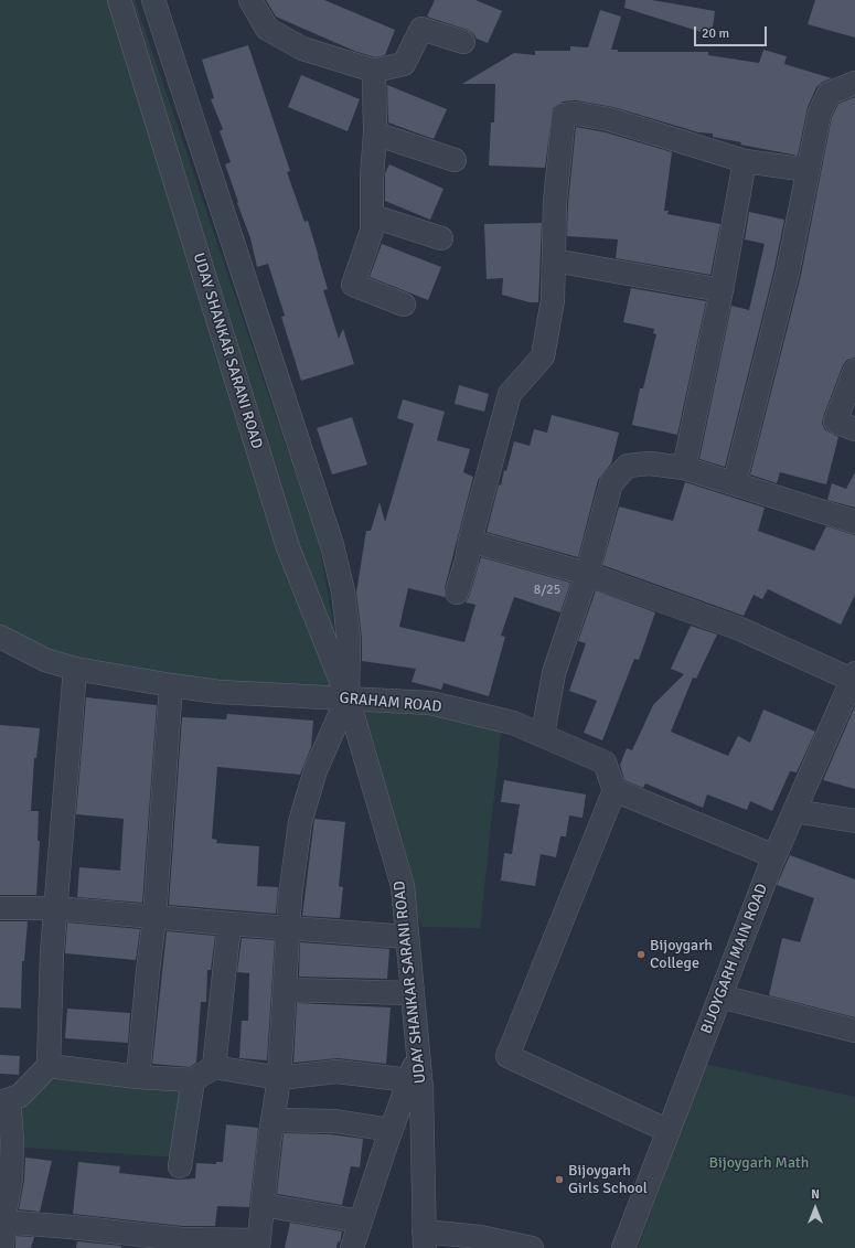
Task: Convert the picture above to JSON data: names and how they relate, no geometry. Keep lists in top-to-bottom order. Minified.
{"streets":{"street":["UDAY SHANKAR SARANI ROAD","GRAHAM ROAD","BIJOYGARH MAIN ROAD"]},"crossings":[["UDAY SHANKAR SARANI ROAD","GRAHAM ROAD"]],"parks":["Bijoygarh Math"],"places":["Bijoygarh College","Bijoygarh Girls School"],"house_numbers":["8/25"],"scale_bar":"20 m","north":"top"}
